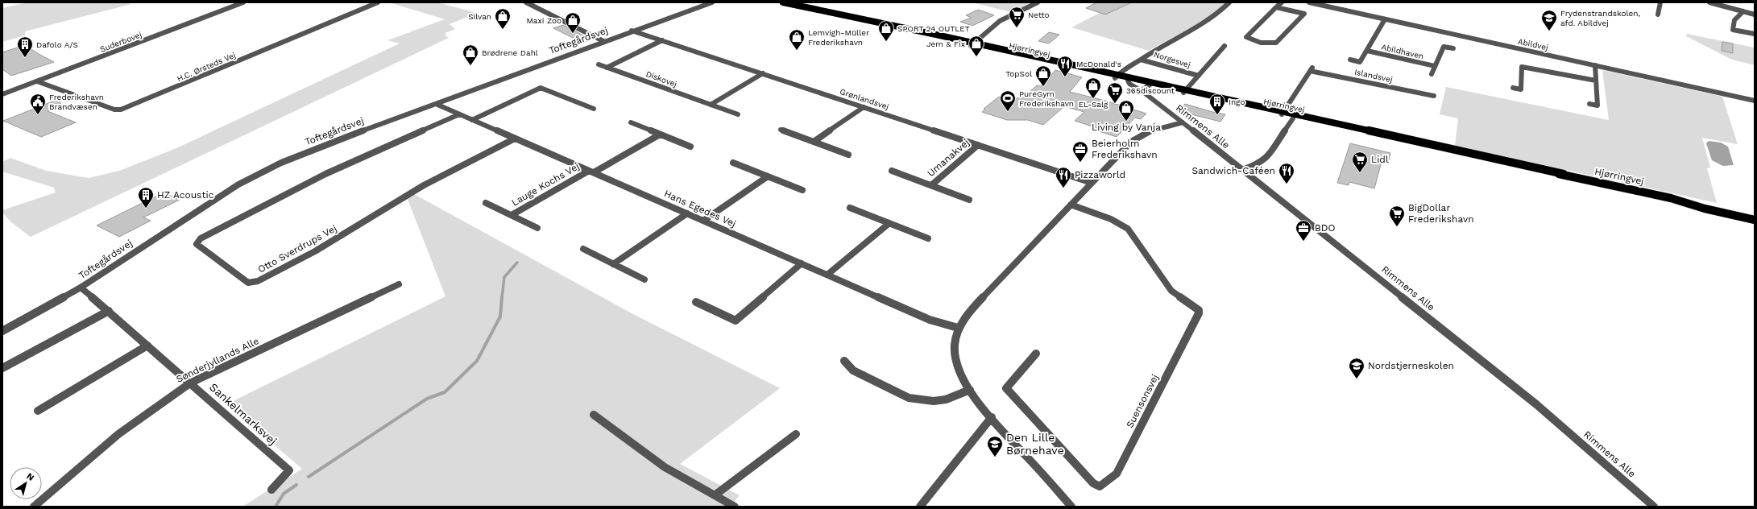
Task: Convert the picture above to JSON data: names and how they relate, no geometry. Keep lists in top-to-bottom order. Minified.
{"streets":{"main road":["Hjørringvej"],"street":["Toftegårdsvej","Suderbovej","Abildvej","Abildhaven","Norgesvej","H.C. Ørsteds Vej","Islandsvej","Diskovej","Grønlandsvej","Rimmens Alle","Umanakvej","Lauge Kochs Vej","Hans Egedes Vej","Otto Sverdrups Vej","Sønderjyllands Alle","Suensonsvej","Sankelmarksvej"]},"crossings":[["Toftegårdsvej","Grønlandsvej"],["Toftegårdsvej","Hans Egedes Vej"],["Toftegårdsvej","Sankelmarksvej"],["Suderbovej","H.C. Ørsteds Vej"],["Abildvej","Abildhaven"],["Hjørringvej","Norgesvej"],["Hjørringvej","Islandsvej"],["Hjørringvej","Rimmens Alle"],["Grønlandsvej","Umanakvej"],["Lauge Kochs Vej","Hans Egedes Vej"],["Hans Egedes Vej","Otto Sverdrups Vej"],["Sønderjyllands Alle","Sankelmarksvej"]],"places":{"supermarket":["Netto","365discount","Lidl","BigDollar Frederikshavn"],"shop":["Silvan","Maxi Zoo","SPORT 24 OUTLET","Lemvigh-Müller Frederikshavn","Jem & Fix","Brødrene Dahl","TopSol","EL-Salg","Living by Vanja"],"school or university":["Frydenstrandskolen, afd. Abildvej","Nordstjerneskolen","Den Lille Børnehave"],"building":["Dafolo A/S","Ingo","HZ Acoustic"],"restaurant":["McDonald's","Sandwich-Caféen","Pizzaworld"],"sports":["PureGym Frederikshavn"],"public building":["Frederikshavn Brandvæsen"],"office":["Beierholm Frederikshavn","BDO"]},"north":"top right"}
